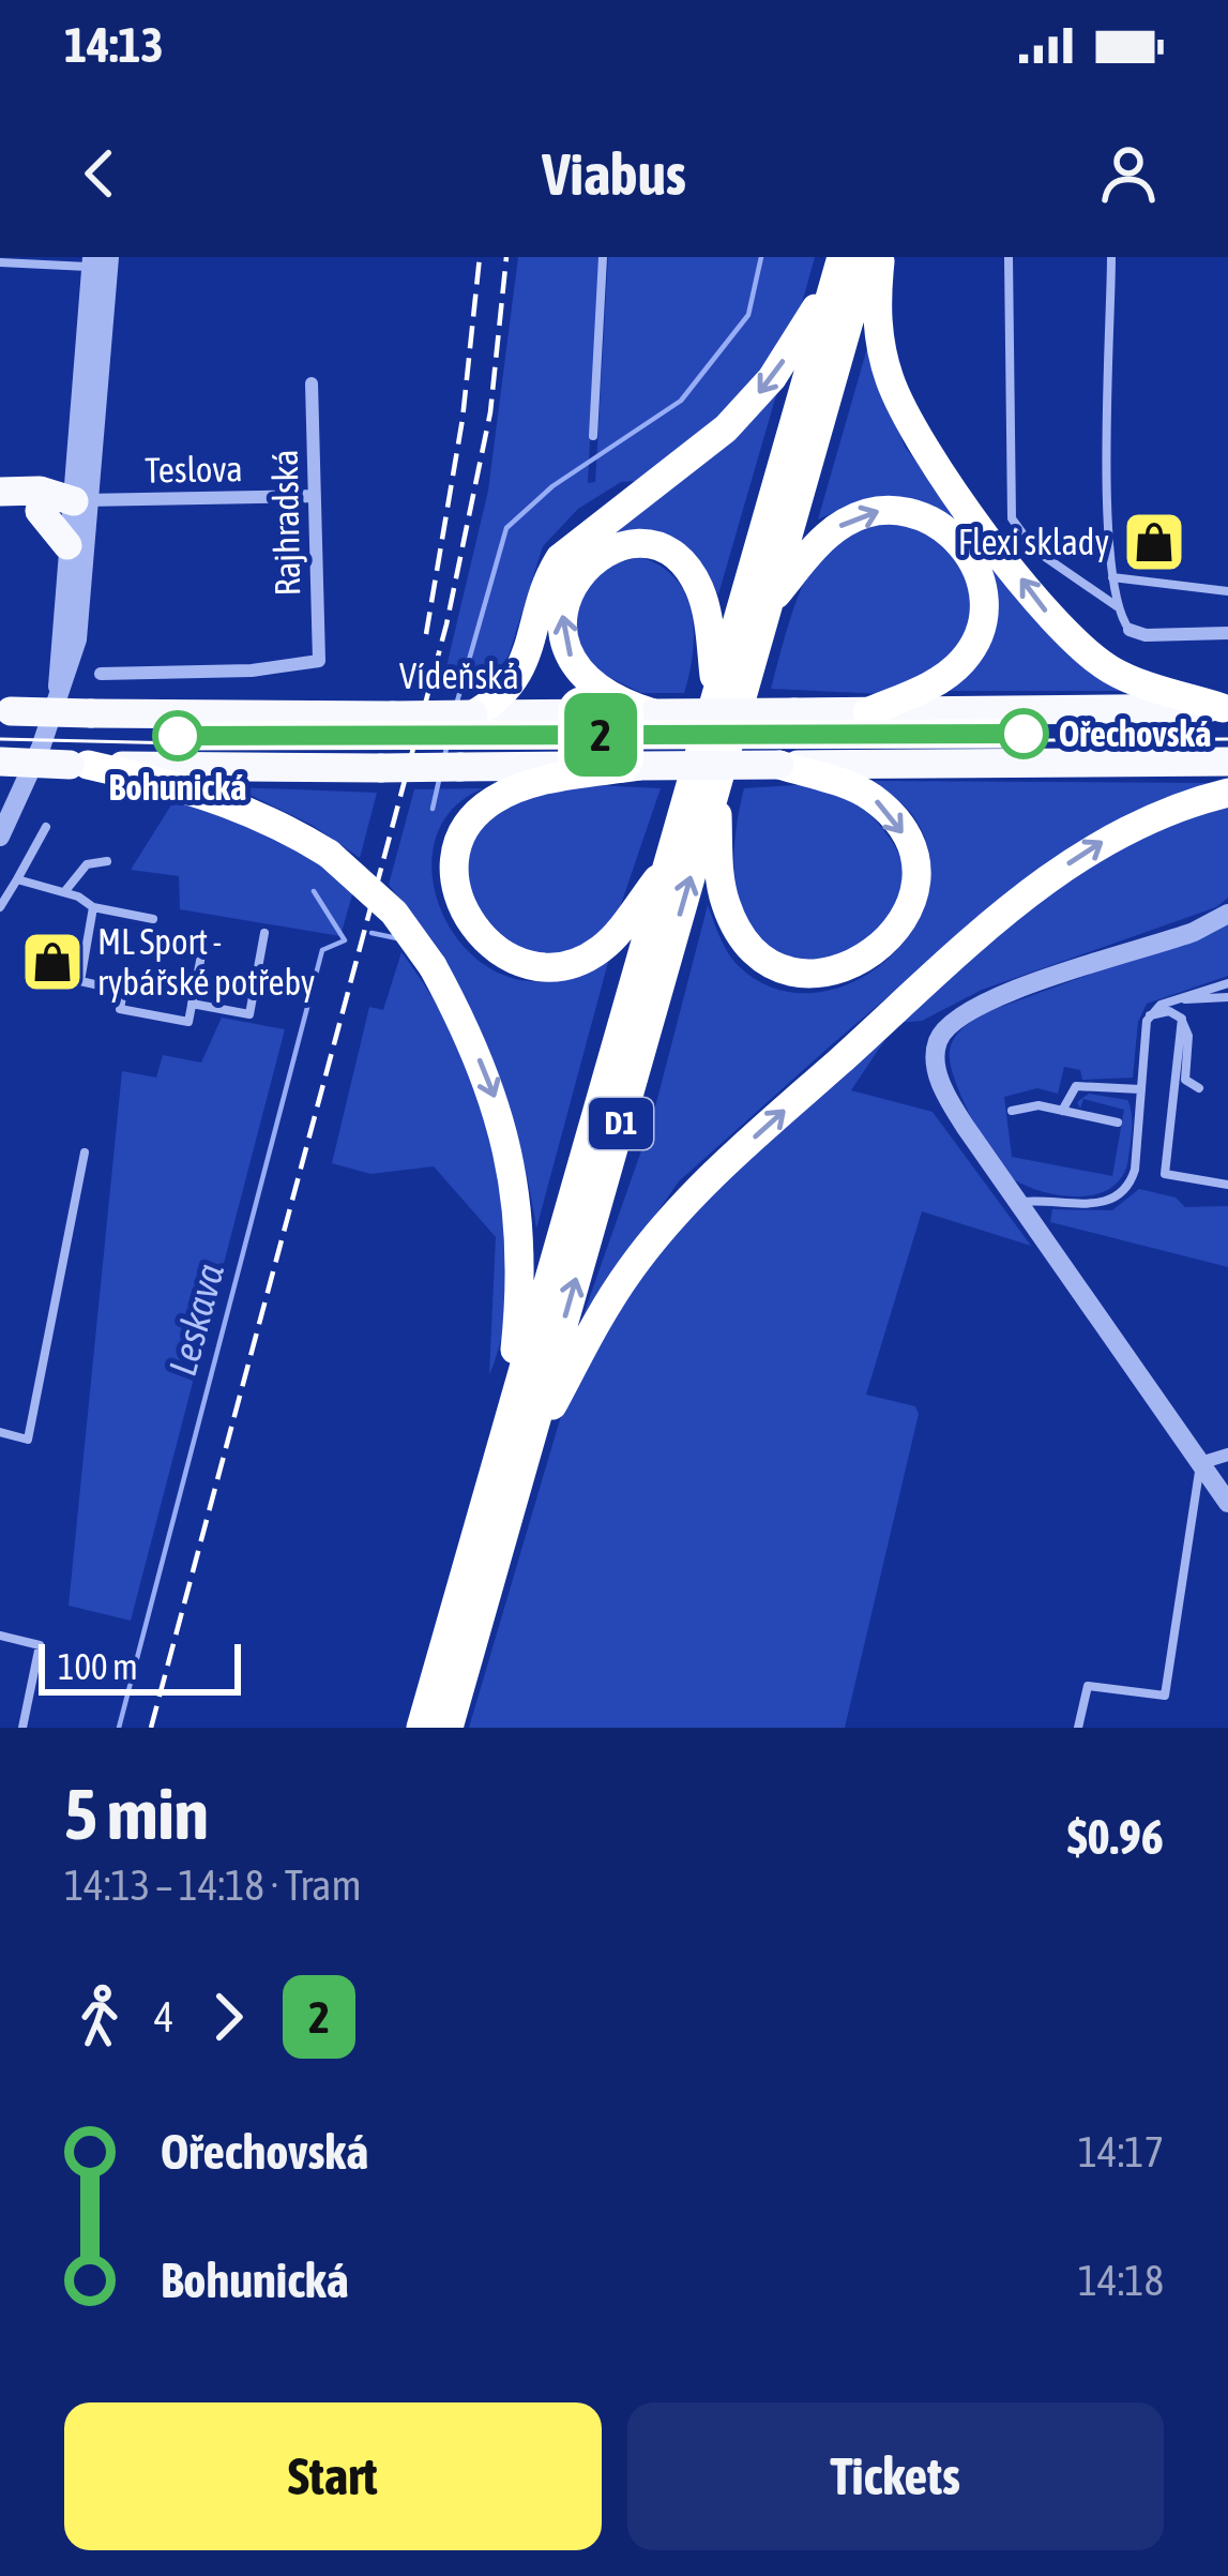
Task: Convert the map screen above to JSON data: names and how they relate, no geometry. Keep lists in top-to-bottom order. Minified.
{"streets":{"highway":["Vídeňská","D1"],"street":["Teslova","Rajhradská"]},"crossings":[["Teslova","Rajhradská"]],"water":["Leskava"],"places":{"shop":["Flexi sklady","ML Sport - rybářské potřeby"],"other":["Ořechovská","Bohunická"]},"lines":["tram line 2"],"scale_bar":"100 m","page":{"status":"14:13","header":"Viabus","on_map":"2","scale":"100 m","heading":["5 min","14:13 – 14:18 · Tram","$0.96"],"legs":["4","2"],"list":[{"name":"Ořechovská","value":"14:17"},{"name":"Bohunická","value":"14:18"}],"buttons":["Start","Tickets"]}}
